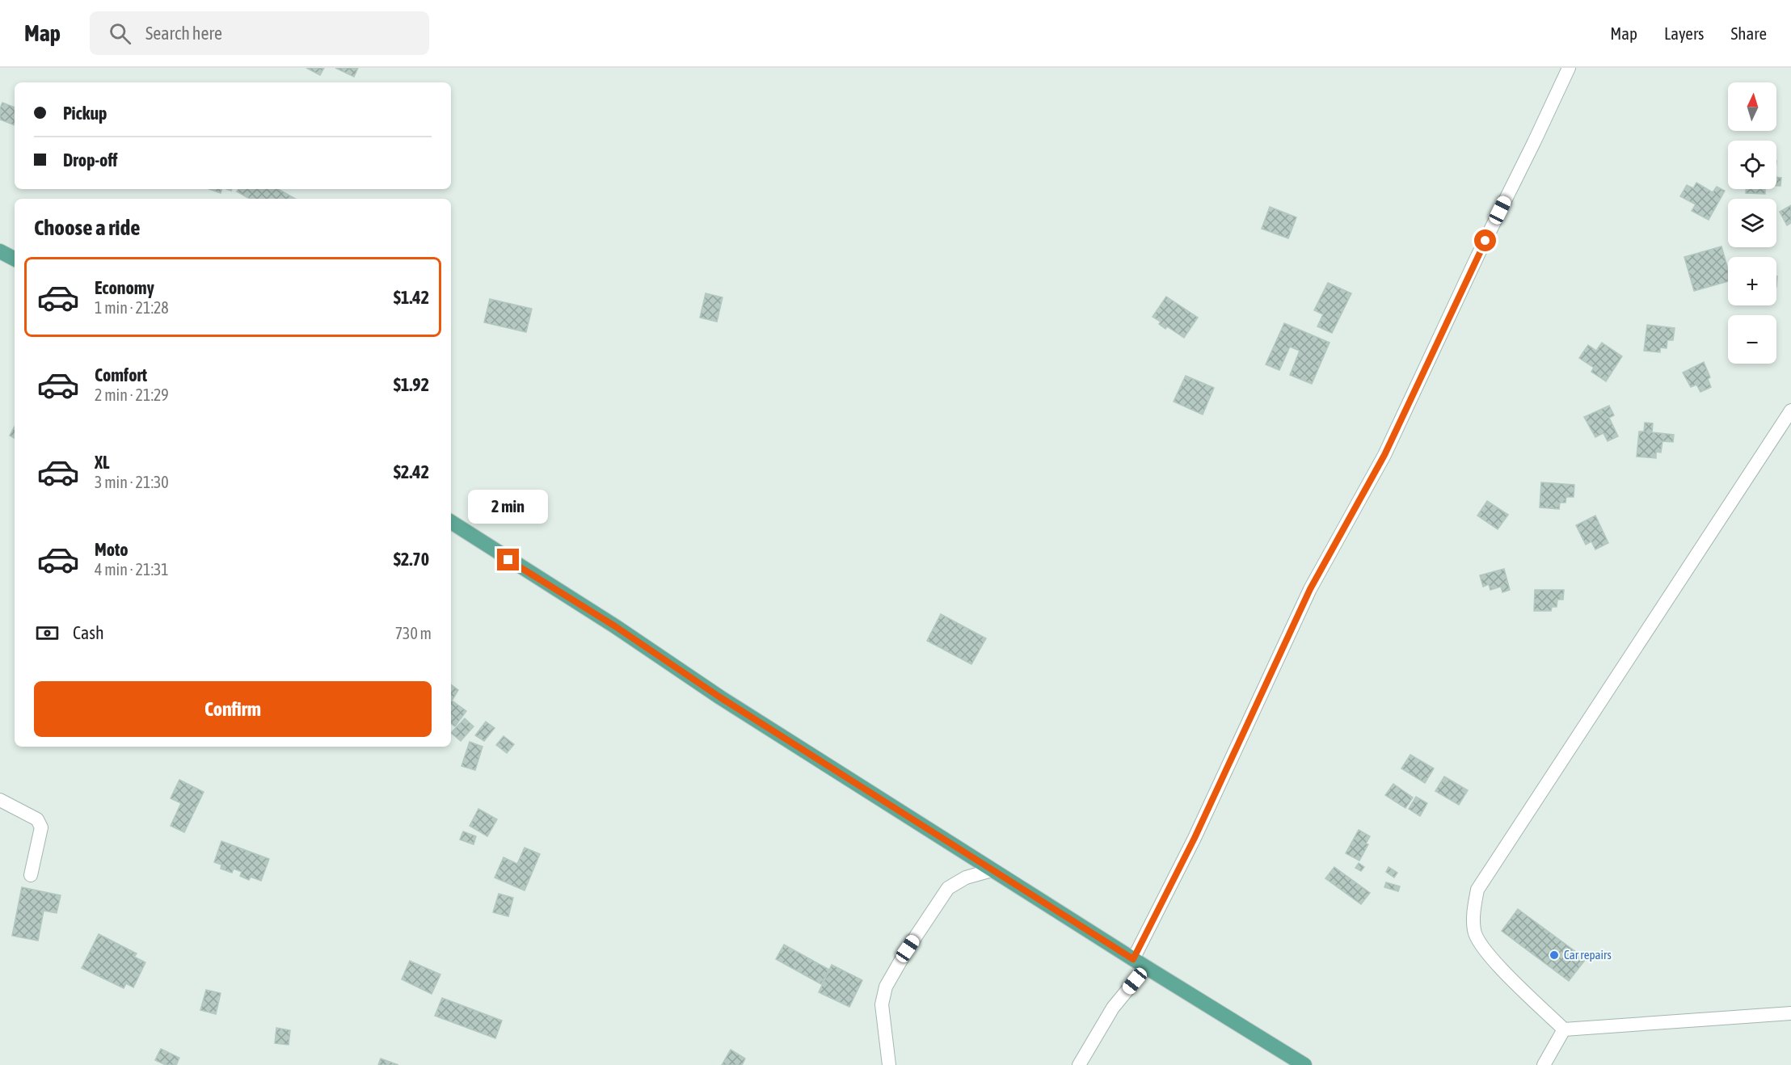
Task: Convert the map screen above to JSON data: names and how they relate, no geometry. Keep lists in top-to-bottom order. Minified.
{"places":["Car repairs"],"north":"top","page":{"header":"Map","search":"Search here","nav":["Map","Layers","Share"],"map_buttons":["+","−"],"banner":["Pickup","Drop-off"],"heading":"Choose a ride","list":[{"name":"Economy","note":"1 min · 21:28","value":"$1.42"},{"name":"Comfort","note":"2 min · 21:29","value":"$1.92"},{"name":"XL","note":"3 min · 21:30","value":"$2.42"},{"name":"Moto","note":"4 min · 21:31","value":"$2.70"}],"bubble":"2 min","pay":["Cash","730 m"],"buttons":"Confirm"}}
